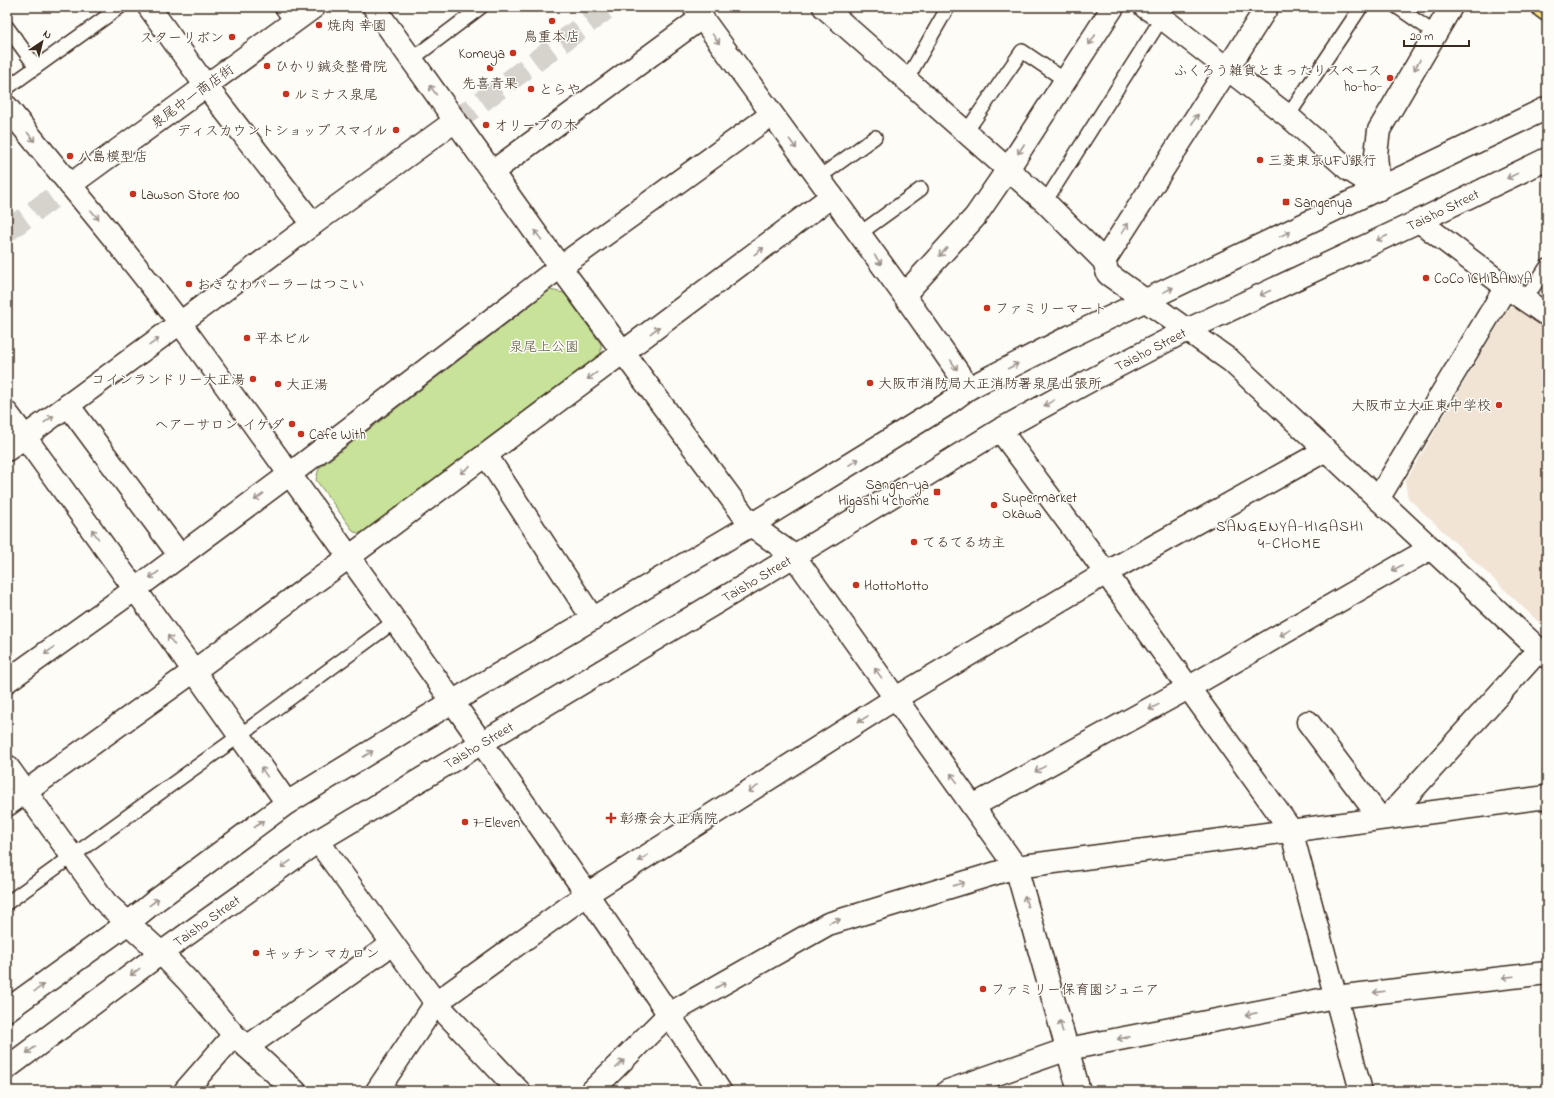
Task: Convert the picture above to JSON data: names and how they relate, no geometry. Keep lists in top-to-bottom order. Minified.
{"streets":{"street":["泉尾中一商店街","Taisho Street"]},"districts":["SANGENYA-HIGASHI 4-CHOME"],"parks":["泉尾上公園"],"places":{"other":["鳥重本店","焼肉 幸園","スターリボン","Komeya","ひかり鍼灸整骨院","先喜青果","ふくろう雑貨とまったりスペース ho-ho-","とらや","ルミナス泉尾","オリーブの木","ディスカウントショップ スマイル","八島模型店","三菱東京UFJ銀行","Lawson Store 100","CoCo ICHIBANYA","おきなわパーラーはつこい","ファミリーマート","平本ビル","コインランドリー大正湯","大阪市消防局大正消防署泉尾出張所","大正湯","大阪市立大正東中学校","ヘアーサロン イケダ","Cafe With","Supermarket Okawa","てるてる坊主","HottoMotto","7-Eleven","キッチン マカロン","ファミリー保育園ジュニア"],"transit":["Sangenya","Sangen-ya Higashi 4 chome"],"health":["彰療会大正病院"]},"scale_bar":"20 m","north":"top right"}
